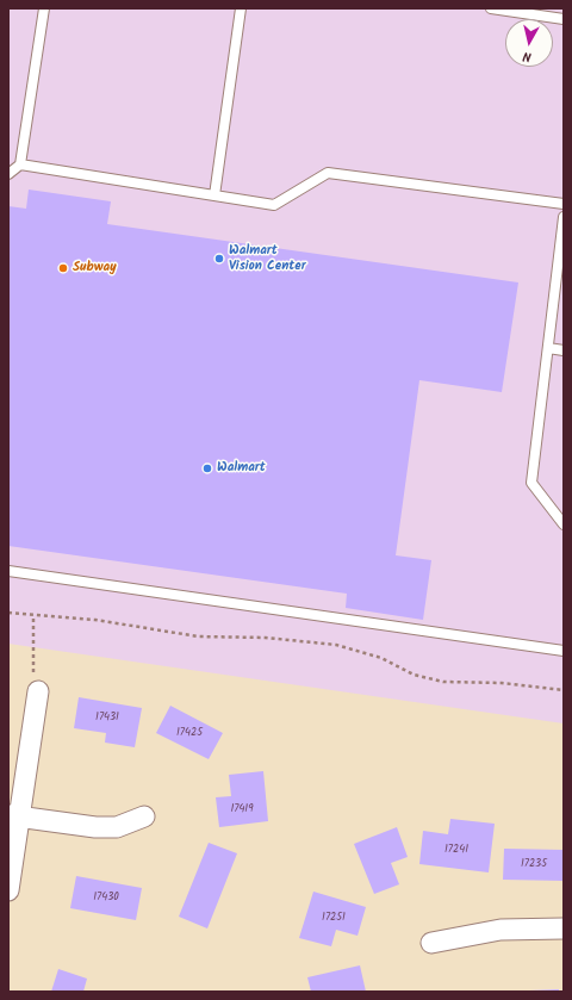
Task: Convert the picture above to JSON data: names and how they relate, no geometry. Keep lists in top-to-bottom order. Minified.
{"places":["Walmart Vision Center","Subway","Walmart"],"house_numbers":["17431","17425","17419","17241","17235","17430","17251"],"north":"bottom"}
